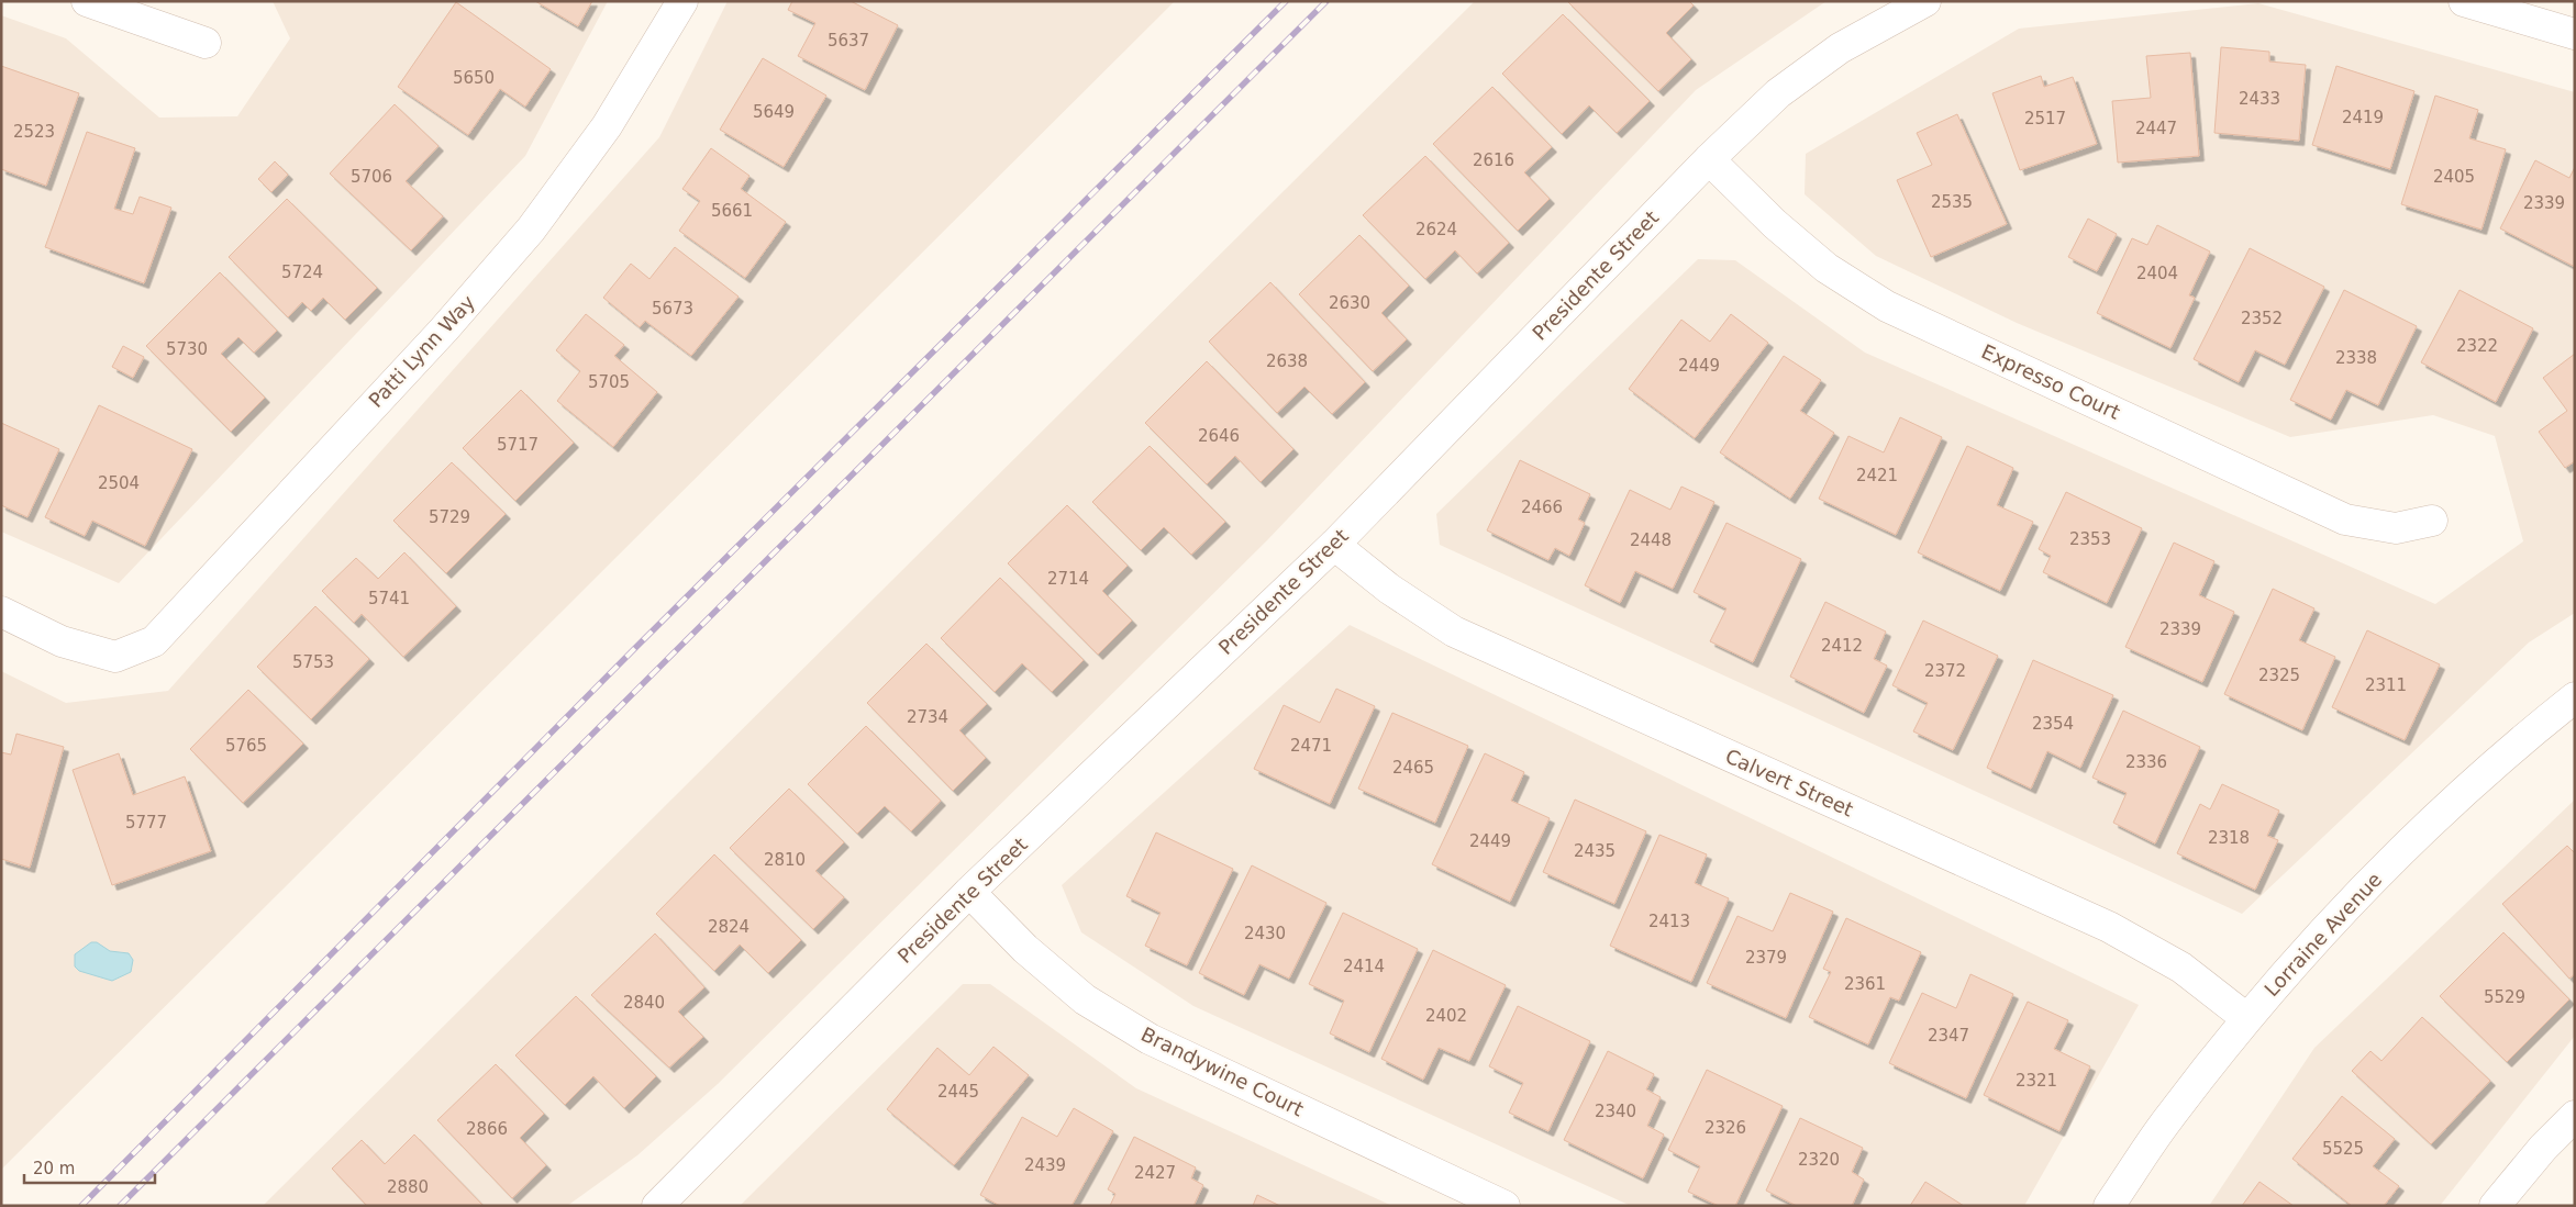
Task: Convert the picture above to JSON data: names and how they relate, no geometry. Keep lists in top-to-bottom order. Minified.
{"streets":{"street":["Presidente Street","Patti Lynn Way","Expresso Court","Calvert Street","Lorraine Avenue","Brandywine Court"]},"crossings":[["Presidente Street","Expresso Court"],["Presidente Street","Calvert Street"],["Presidente Street","Brandywine Court"],["Calvert Street","Lorraine Avenue"]],"house_numbers":["5637","5650","2433","5649","2419","2517","2447","2523","2616","5706","2405","2535","2339","5661","2624","5724","2404","2630","5673","2352","2322","5730","2338","2638","2449","5705","2646","5717","2421","2504","2466","5729","2353","2448","2714","5741","2339","2412","5753","2372","2325","2311","2734","2354","5765","2471","2336","2465","5777","2318","2449","2435","2810","2413","2824","2430","2379","2414","2361","5529","2840","2402","2347","2321","2445","2340","2326","2866","5525","2320","2439","2427","2880"],"scale_bar":"20 m"}
